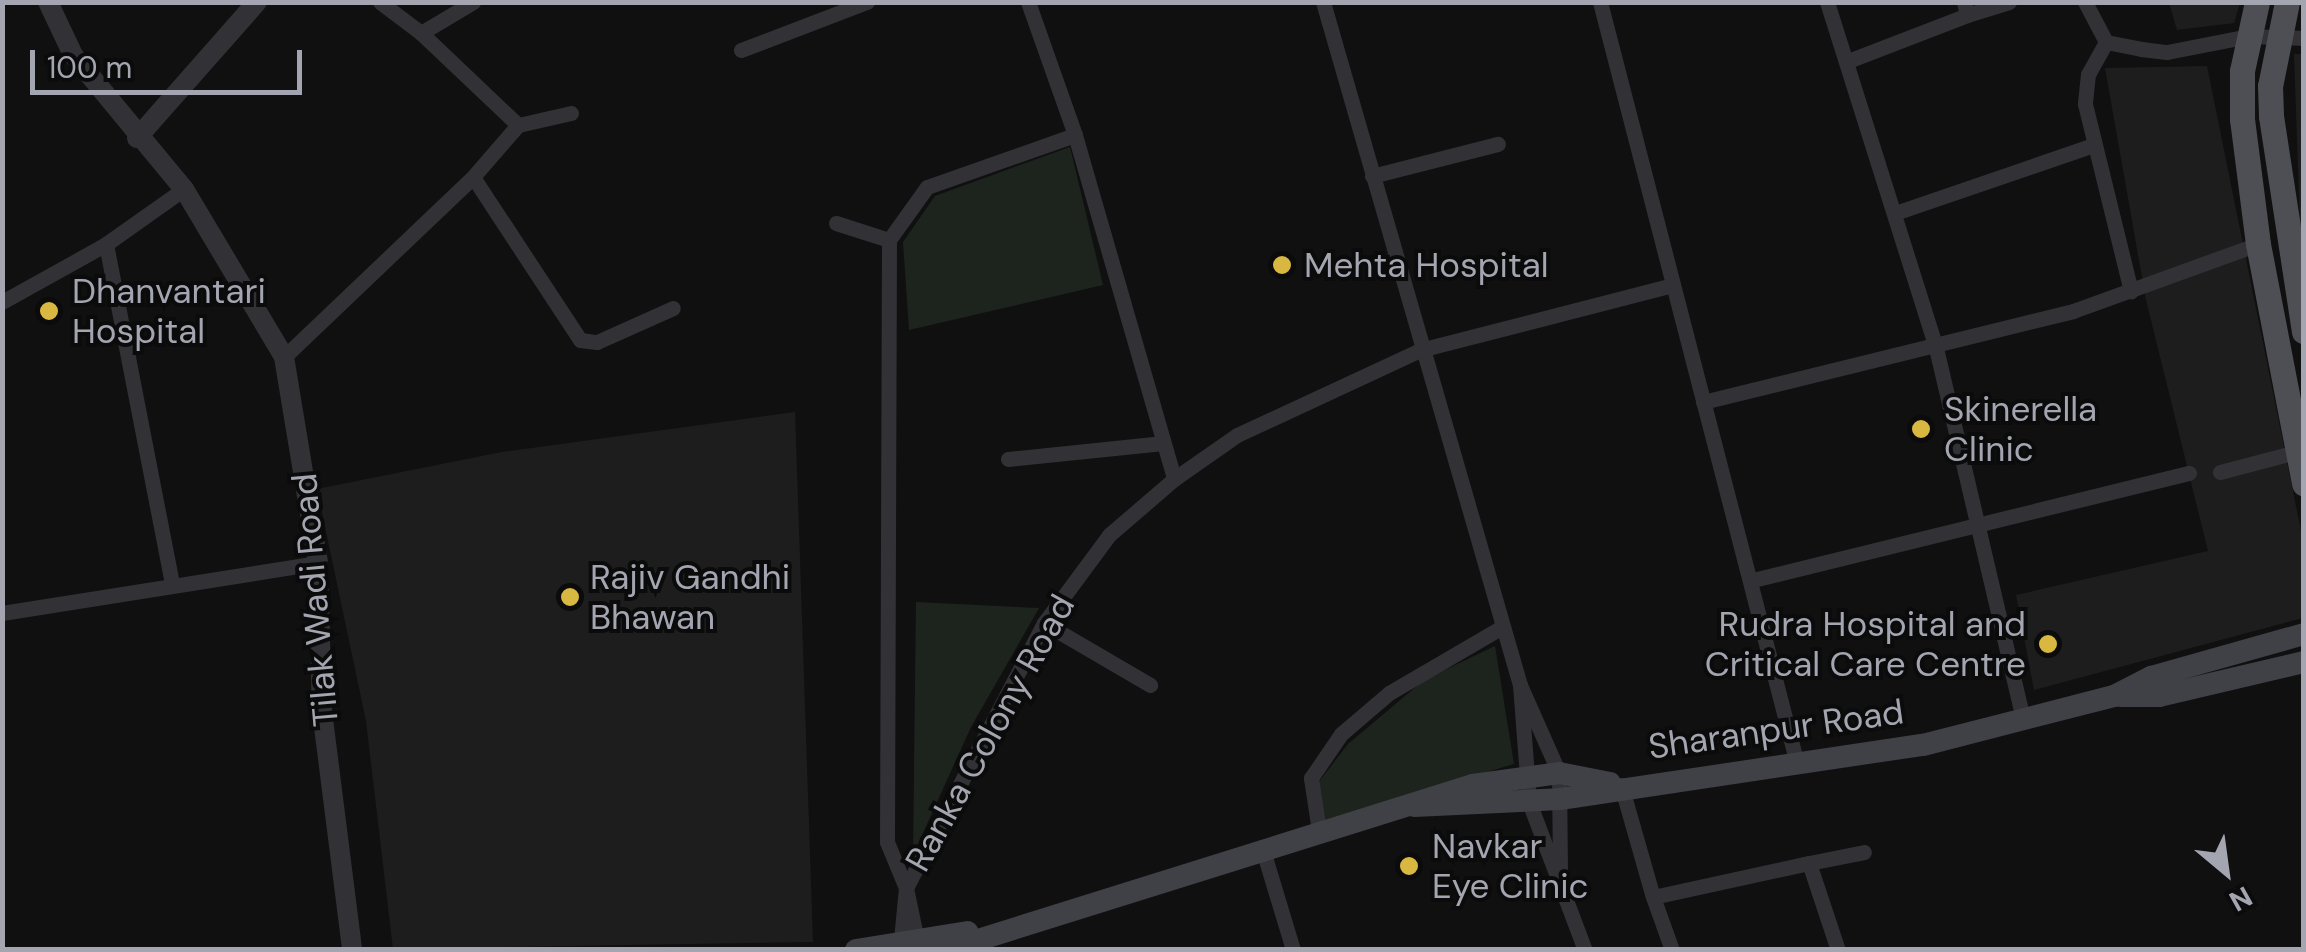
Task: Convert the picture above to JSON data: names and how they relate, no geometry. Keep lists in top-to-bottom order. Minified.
{"streets":{"main road":["Sharanpur Road"],"street":["Tilak Wadi Road","Ranka Colony Road"]},"crossings":[["Sharanpur Road","Ranka Colony Road"]],"places":["Mehta Hospital","Dhanvantari Hospital","Skinerella Clinic","Rajiv Gandhi Bhawan","Rudra Hospital and Critical Care Centre","Navkar Eye Clinic"],"scale_bar":"100 m","north":"bottom right"}
